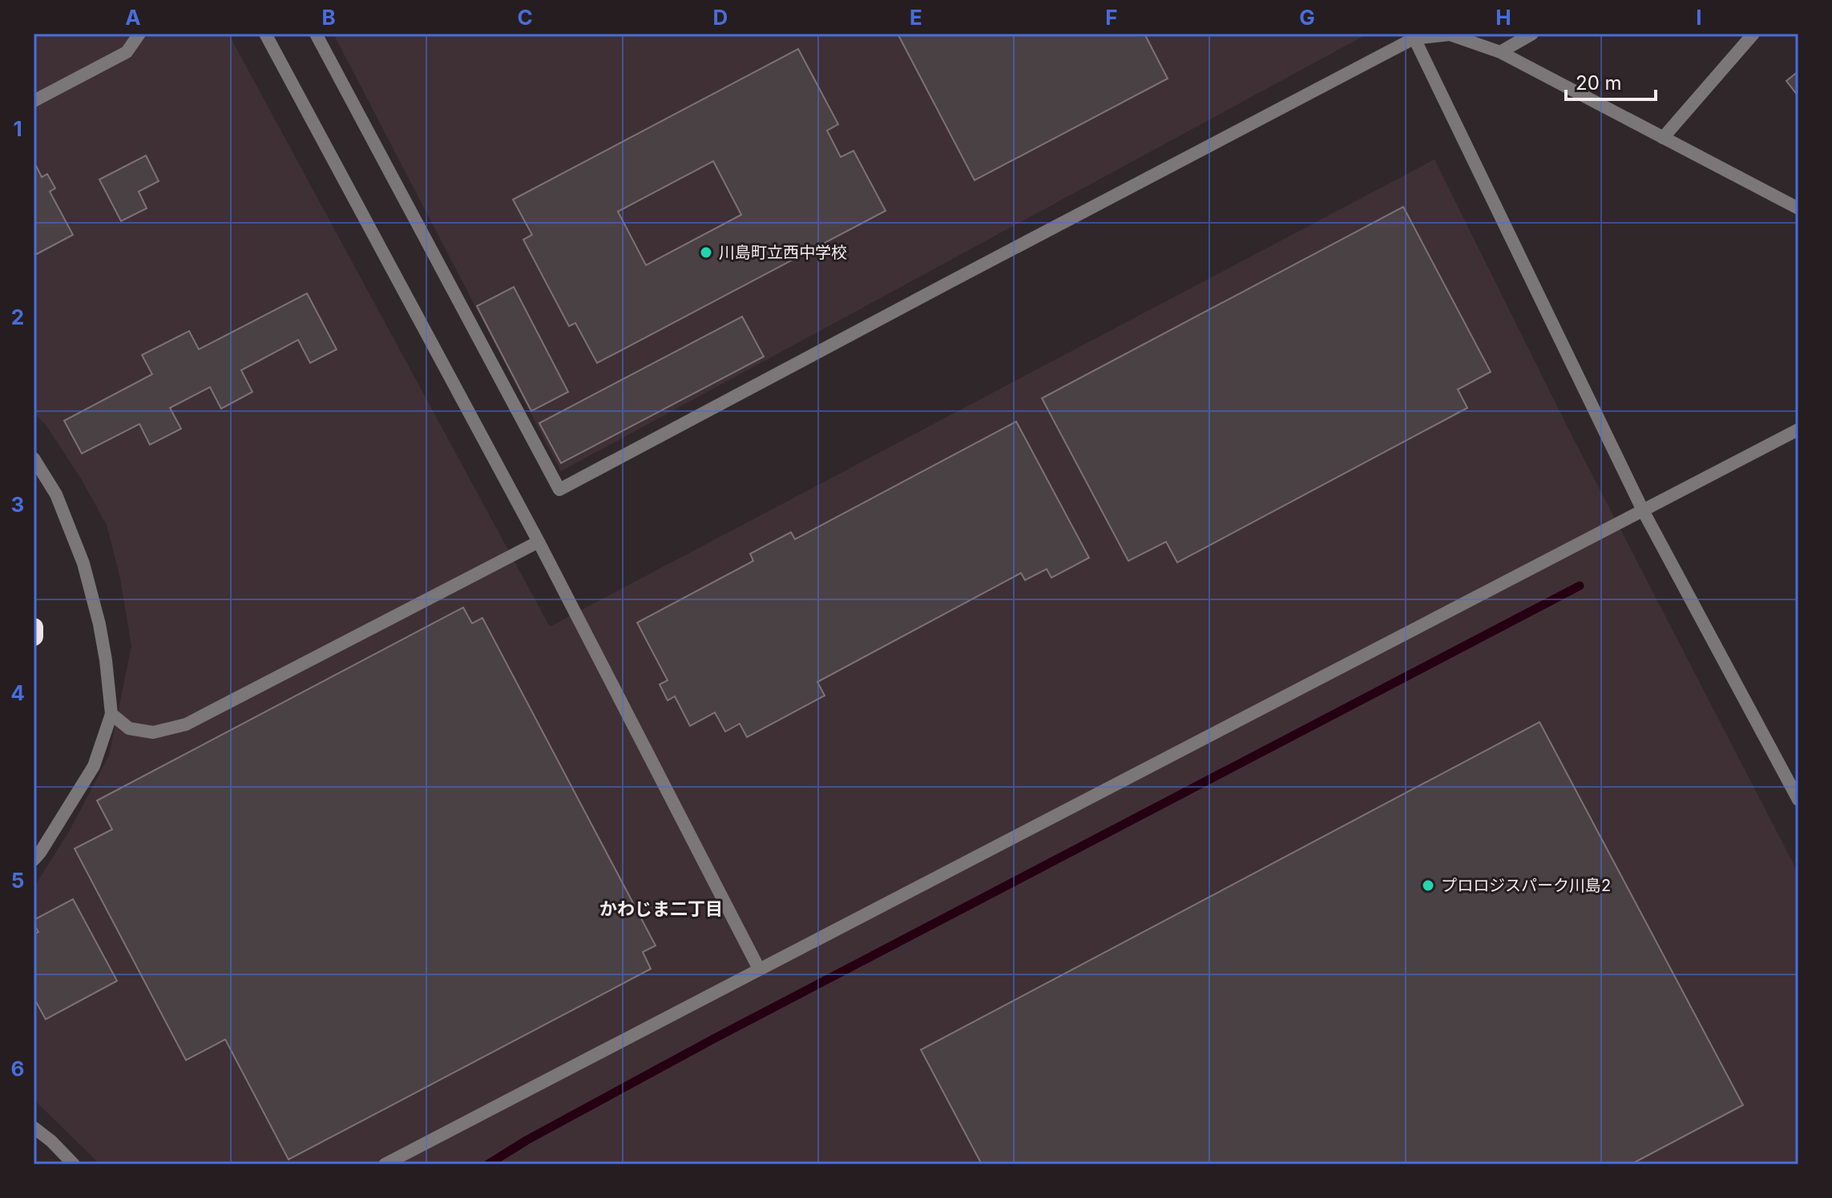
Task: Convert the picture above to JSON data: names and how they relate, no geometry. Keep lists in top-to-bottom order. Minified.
{"districts":["かわじま二丁目"],"places":["川島町立西中学校","プロロジスパーク川島2"],"scale_bar":"20 m","grid":{"columns":["A","B","C","D","E","F","G","H","I"],"rows":["1","2","3","4","5","6"]}}
